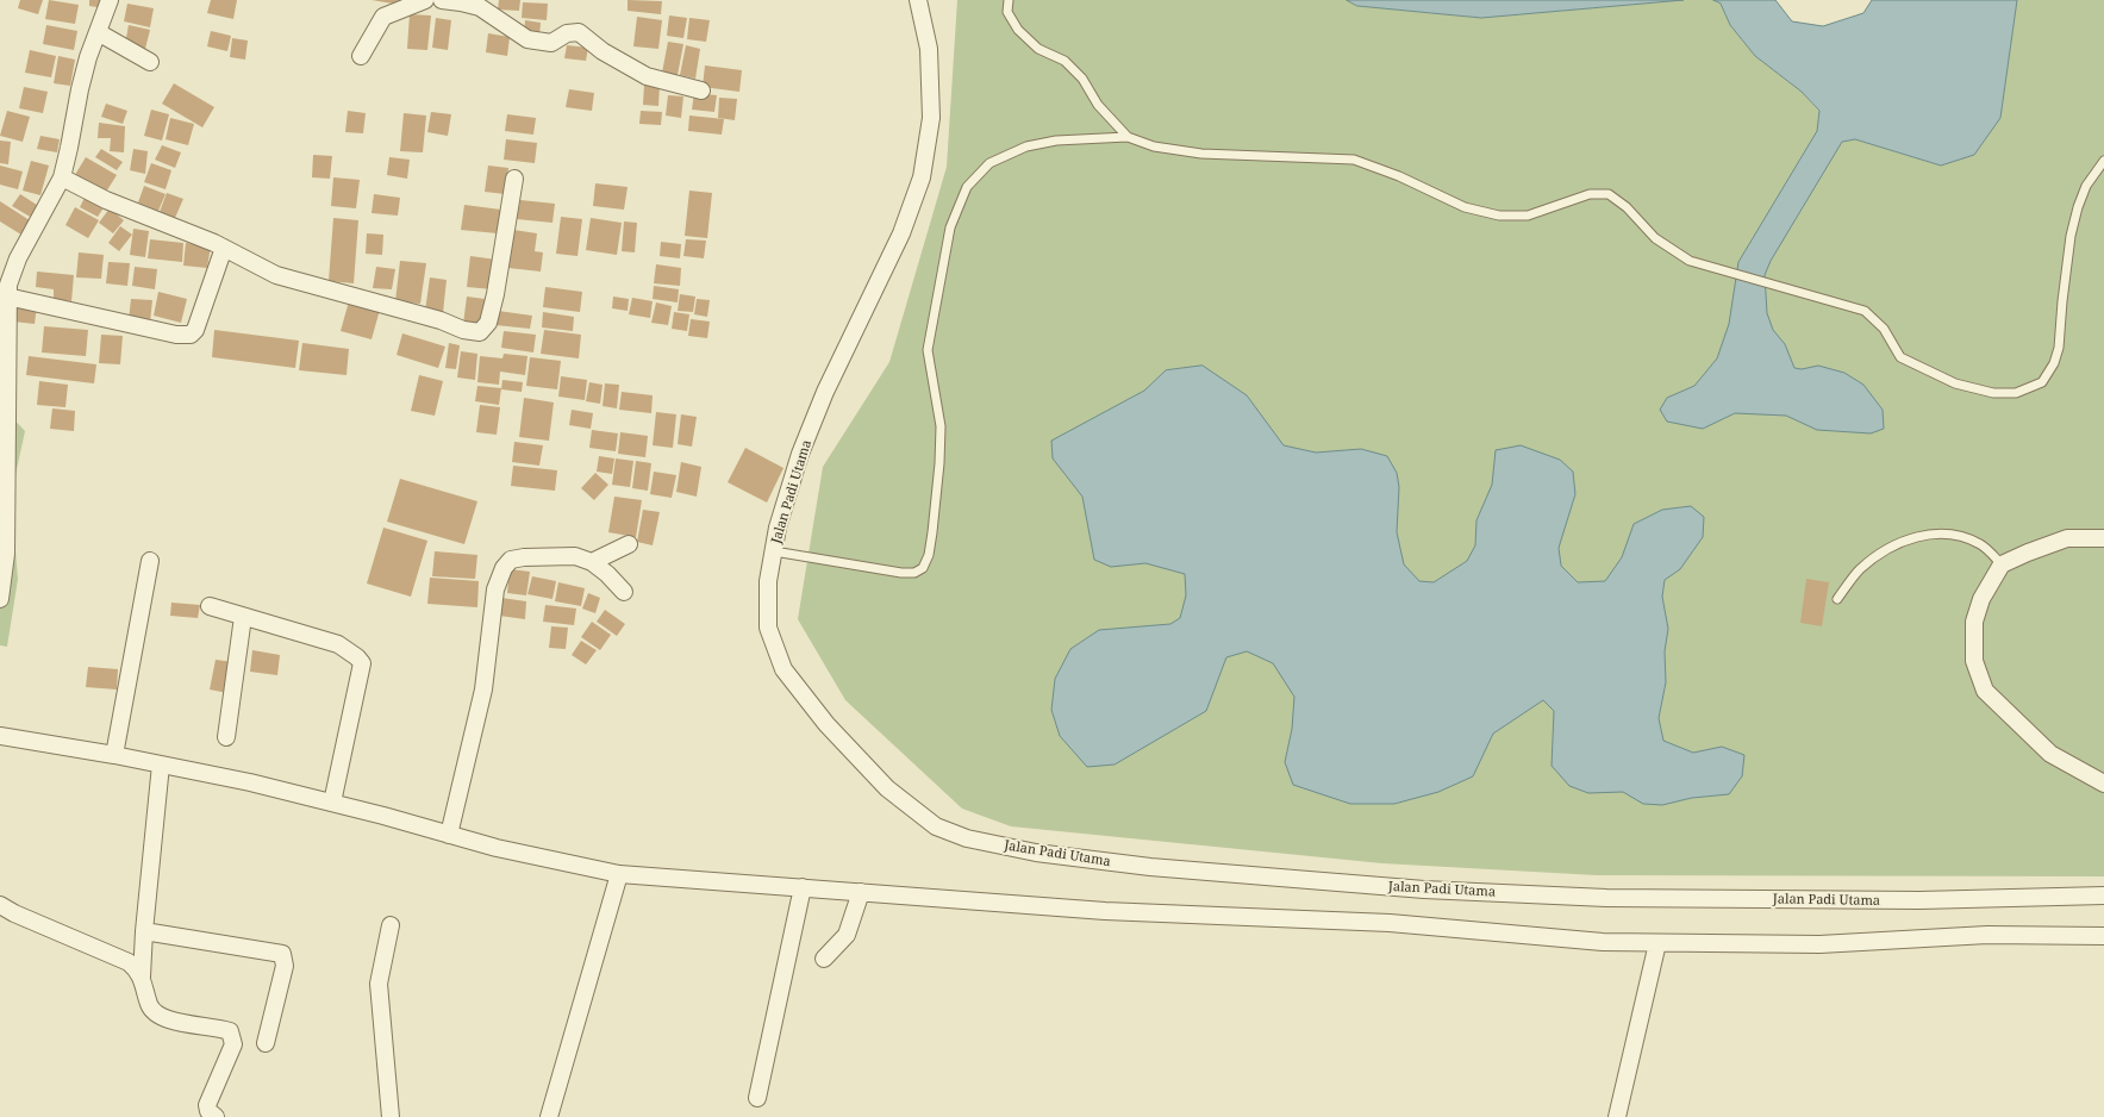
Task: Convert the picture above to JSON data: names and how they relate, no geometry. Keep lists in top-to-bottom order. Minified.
{"streets":{"street":["Jalan Padi Utama"]}}
